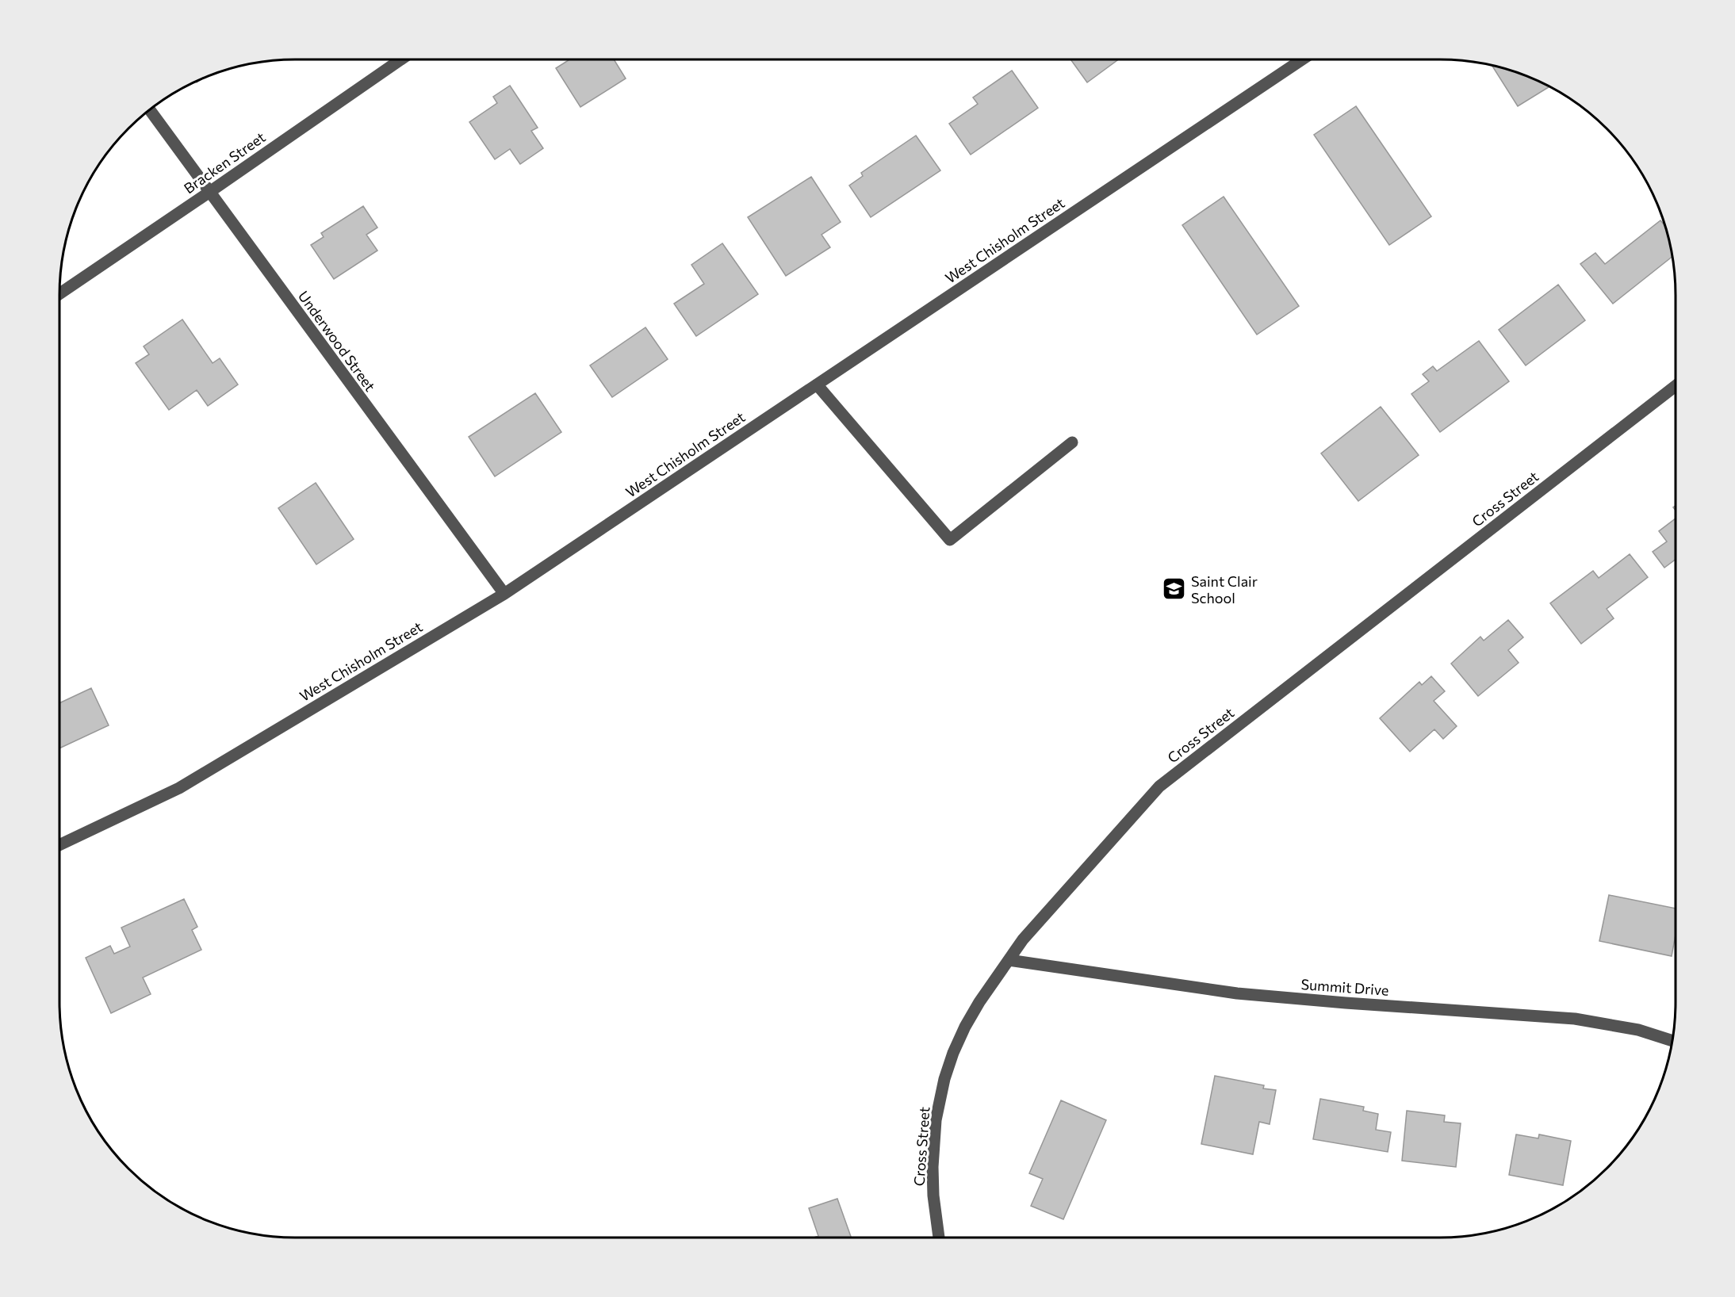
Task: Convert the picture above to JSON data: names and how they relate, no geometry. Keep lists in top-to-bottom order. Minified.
{"streets":{"street":["Bracken Street","West Chisholm Street","Underwood Street","Cross Street","Summit Drive"]},"crossings":[["Bracken Street","Underwood Street"],["West Chisholm Street","Underwood Street"],["Cross Street","Summit Drive"]],"places":{"school or university":["Saint Clair School"]}}
